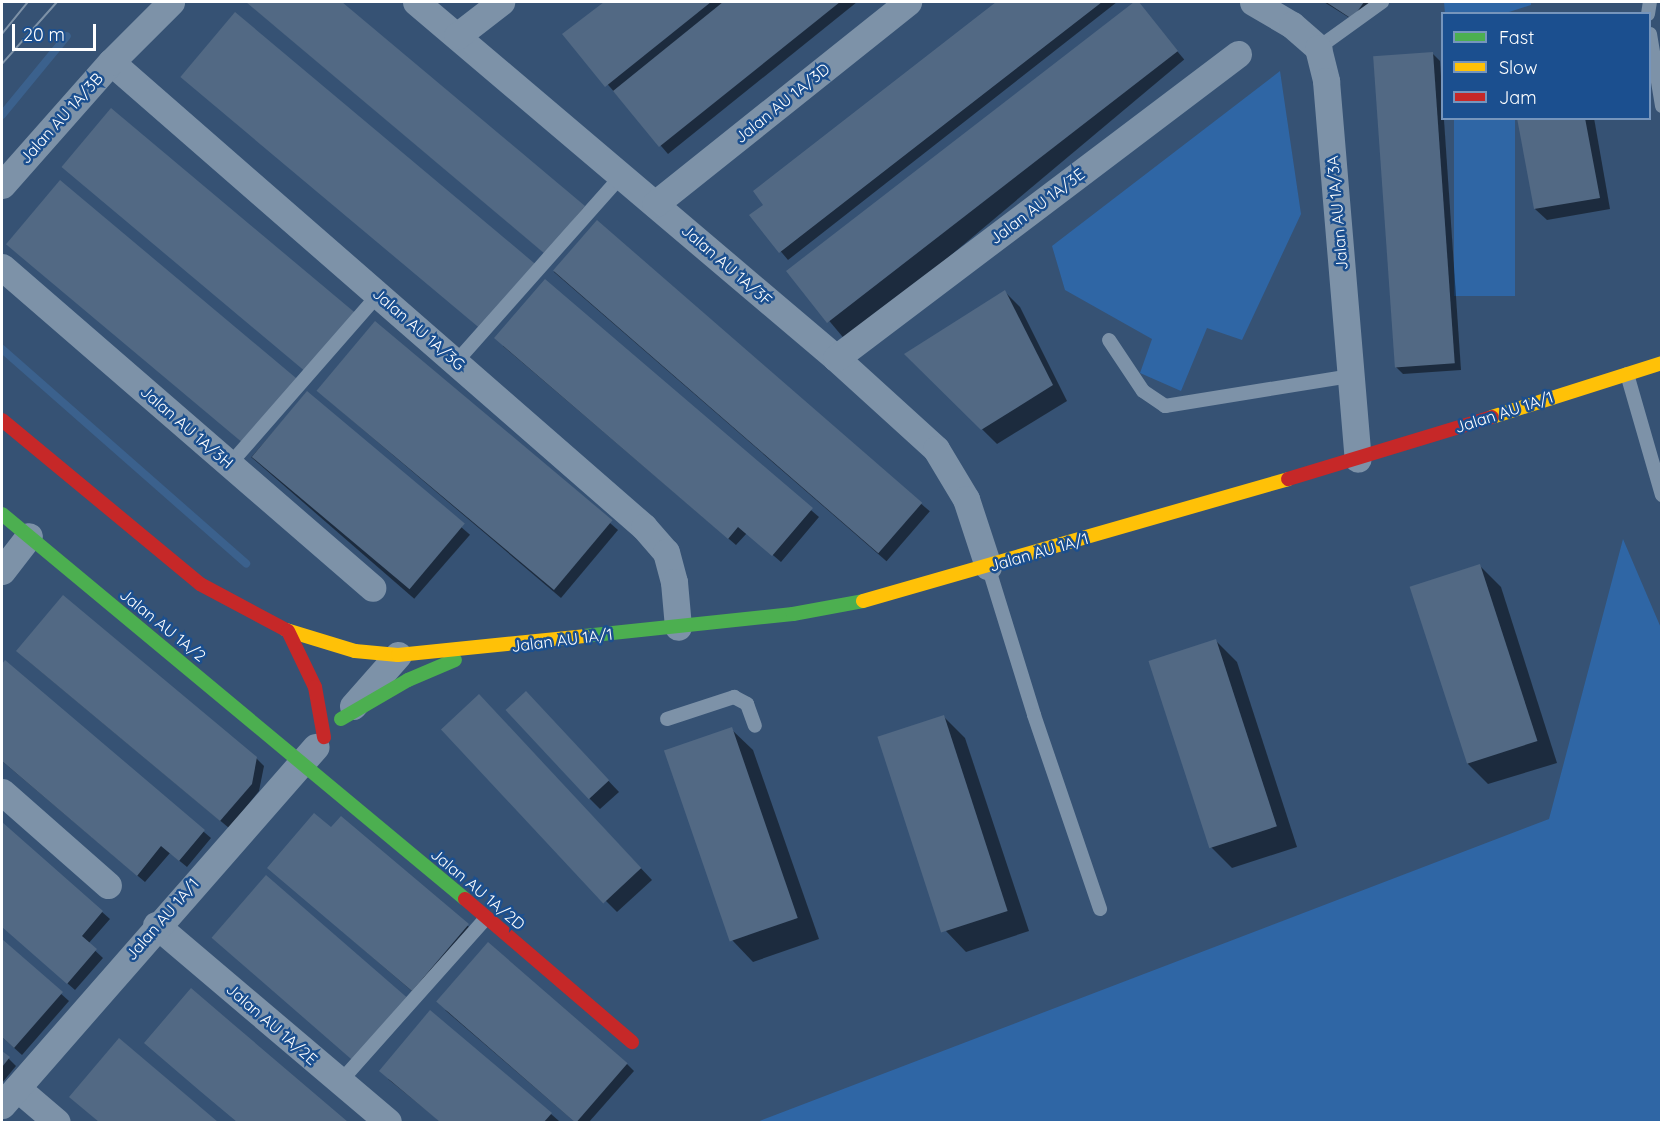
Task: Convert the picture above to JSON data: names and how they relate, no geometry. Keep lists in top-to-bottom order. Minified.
{"streets":{"street":["Jalan AU 1A/3D","Jalan AU 1A/3B","Jalan AU 1A/3E","Jalan AU 1A/3A","Jalan AU 1A/3F","Jalan AU 1A/3G","Jalan AU 1A/1","Jalan AU 1A/3H","Jalan AU 1A/2","Jalan AU 1A/2D","Jalan AU 1A/2E"]},"crossings":[["Jalan AU 1A/3D","Jalan AU 1A/3F"],["Jalan AU 1A/3B","Jalan AU 1A/3G"],["Jalan AU 1A/3E","Jalan AU 1A/3F"],["Jalan AU 1A/3A","Jalan AU 1A/1"],["Jalan AU 1A/3F","Jalan AU 1A/1"],["Jalan AU 1A/3G","Jalan AU 1A/1"],["Jalan AU 1A/1","Jalan AU 1A/2"],["Jalan AU 1A/1","Jalan AU 1A/2D"],["Jalan AU 1A/1","Jalan AU 1A/2E"],["Jalan AU 1A/2","Jalan AU 1A/2D"]],"legend":["Fast","Slow","Jam"],"scale_bar":"20 m"}
